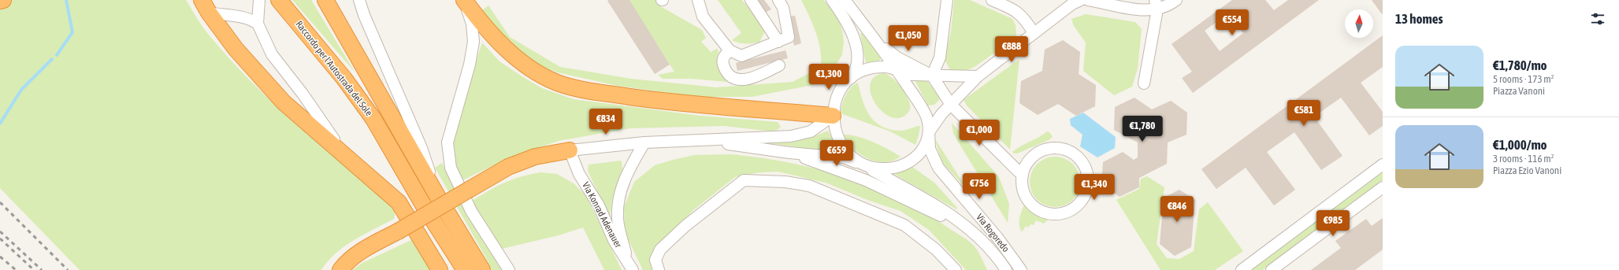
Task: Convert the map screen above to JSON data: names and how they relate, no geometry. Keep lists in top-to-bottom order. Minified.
{"streets":{"highway":["Raccordo per l'Autostrada del Sole"],"street":["Via Konrad Adenauer","Via Rogoredo"]},"north":"top","page":{"heading":"13 homes","price":["€554","€1,050","€888","€1,300","€581","€834","€1,780","€1,000","€659","€756","€1,340","€846","€985"],"list":[{"name":"€1,780/mo","note":"5 rooms · 173 m² · Piazza Vanoni"},{"name":"€1,000/mo","note":"3 rooms · 116 m² · Piazza Ezio Vanoni"}]}}
